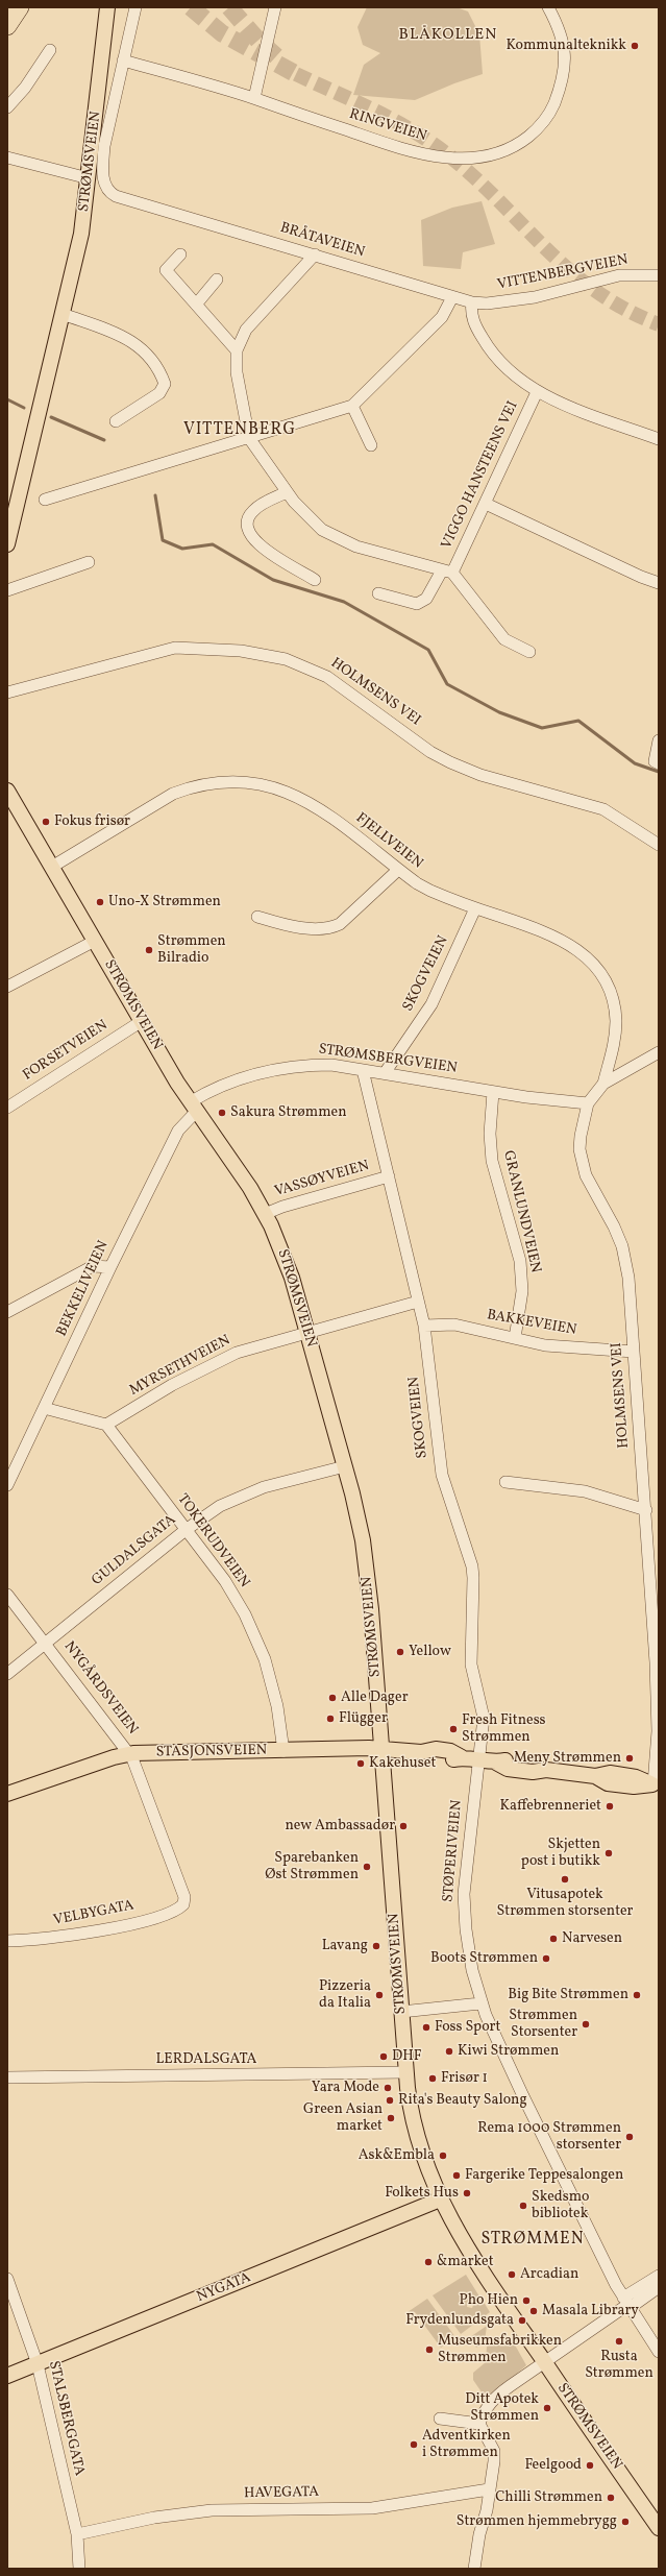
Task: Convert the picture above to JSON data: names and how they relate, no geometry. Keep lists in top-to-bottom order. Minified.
{"streets":{"main road":["STRØMSVEIEN","STASJONSVEIEN","NYGATA"],"street":["RINGVEIEN","BRÅTAVEIEN","VITTENBERGVEIEN","VIGGO HANSTEENS VEI","HOLMSENS VEI","FJELLVEIEN","SKOGVEIEN","FORSETVEIEN","STRØMSBERGVEIEN","VASSØYVEIEN","GRANLUNDVEIEN","BEKKELIVEIEN","BAKKEVEIEN","MYRSETHVEIEN","TOKERUDVEIEN","GULDALSGATA","NYGÅRDSVEIEN","STØPERIVEIEN","VELBYGATA","LERDALSGATA","STALSBERGGATA","HAVEGATA"]},"crossings":[["RINGVEIEN","BRÅTAVEIEN"],["STRØMSVEIEN","FJELLVEIEN"],["STRØMSVEIEN","FORSETVEIEN"],["STRØMSVEIEN","STRØMSBERGVEIEN"],["STRØMSVEIEN","VASSØYVEIEN"],["STRØMSVEIEN","BEKKELIVEIEN"],["STRØMSVEIEN","MYRSETHVEIEN"],["STRØMSVEIEN","GULDALSGATA"],["STRØMSVEIEN","STASJONSVEIEN"],["STRØMSVEIEN","LERDALSGATA"],["STRØMSVEIEN","NYGATA"],["BRÅTAVEIEN","VITTENBERGVEIEN"],["BRÅTAVEIEN","VIGGO HANSTEENS VEI"],["HOLMSENS VEI","FJELLVEIEN"],["HOLMSENS VEI","STRØMSBERGVEIEN"],["HOLMSENS VEI","BAKKEVEIEN"],["HOLMSENS VEI","STASJONSVEIEN"],["FJELLVEIEN","SKOGVEIEN"],["SKOGVEIEN","STRØMSBERGVEIEN"],["SKOGVEIEN","VASSØYVEIEN"],["SKOGVEIEN","BAKKEVEIEN"],["SKOGVEIEN","MYRSETHVEIEN"],["SKOGVEIEN","STASJONSVEIEN"],["SKOGVEIEN","STØPERIVEIEN"],["STRØMSBERGVEIEN","GRANLUNDVEIEN"],["STRØMSBERGVEIEN","BEKKELIVEIEN"],["GRANLUNDVEIEN","BAKKEVEIEN"],["MYRSETHVEIEN","TOKERUDVEIEN"],["TOKERUDVEIEN","GULDALSGATA"],["TOKERUDVEIEN","STASJONSVEIEN"],["GULDALSGATA","NYGÅRDSVEIEN"],["NYGÅRDSVEIEN","STASJONSVEIEN"],["NYGÅRDSVEIEN","VELBYGATA"],["STASJONSVEIEN","STØPERIVEIEN"],["NYGATA","STALSBERGGATA"],["STALSBERGGATA","HAVEGATA"]],"districts":["BLÅKOLLEN","VITTENBERG","STRØMMEN"],"places":["Kommunalteknikk","Fokus frisør","Uno-X Strømmen","Strømmen Bilradio","Sakura Strømmen","Yellow","Alle Dager","Flügger","Fresh Fitness Strømmen","Meny Strømmen","Kakehuset","Kaffebrenneriet","new Ambassadør","Skjetten post i butikk","Sparebanken Øst Strømmen","Vitusapotek Strømmen storsenter","Narvesen","Lavang","Boots Strømmen","Pizzeria da Italia","Big Bite Strømmen","Strømmen Storsenter","Foss Sport","Kiwi Strømmen","DHF","Frisør 1","Yara Mode","Rita's Beauty Salong","Green Asian market","Rema 1000 Strømmen storsenter","Ask&Embla","Fargerike Teppesalongen","Folkets Hus","Skedsmo bibliotek","&market","Arcadian","Pho Hien","Masala Library","Frydenlundsgata","Rusta Strømmen","Museumsfabrikken Strømmen","Ditt Apotek Strømmen","Adventkirken i Strømmen","Feelgood","Chilli Strømmen","Strømmen hjemmebrygg"]}
